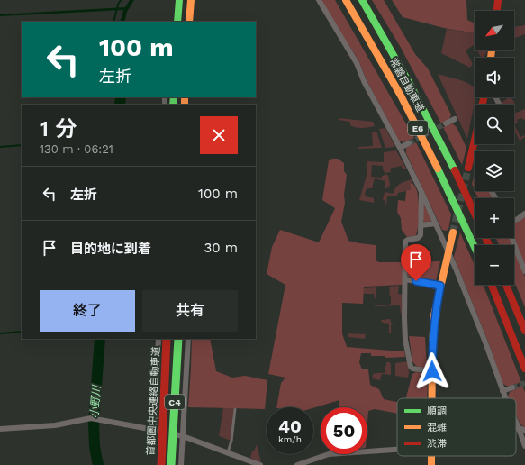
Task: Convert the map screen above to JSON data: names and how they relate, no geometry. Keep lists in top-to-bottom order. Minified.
{"streets":{"main road":["常磐自動車道","E6","首都圏中央連絡自動車道","C4"]},"water":["小野川"],"legend":["順調","混雑","渋滞"],"north":"bottom left","page":{"map_buttons":["+","−"],"turn":["100 m","左折"],"heading":["1 分","130 m · 06:21"],"list":[{"name":"左折","value":"100 m"},{"name":"目的地に到着","value":"30 m"}],"buttons":["終了","共有"],"speed":"40 km/h","limit":"50"}}
